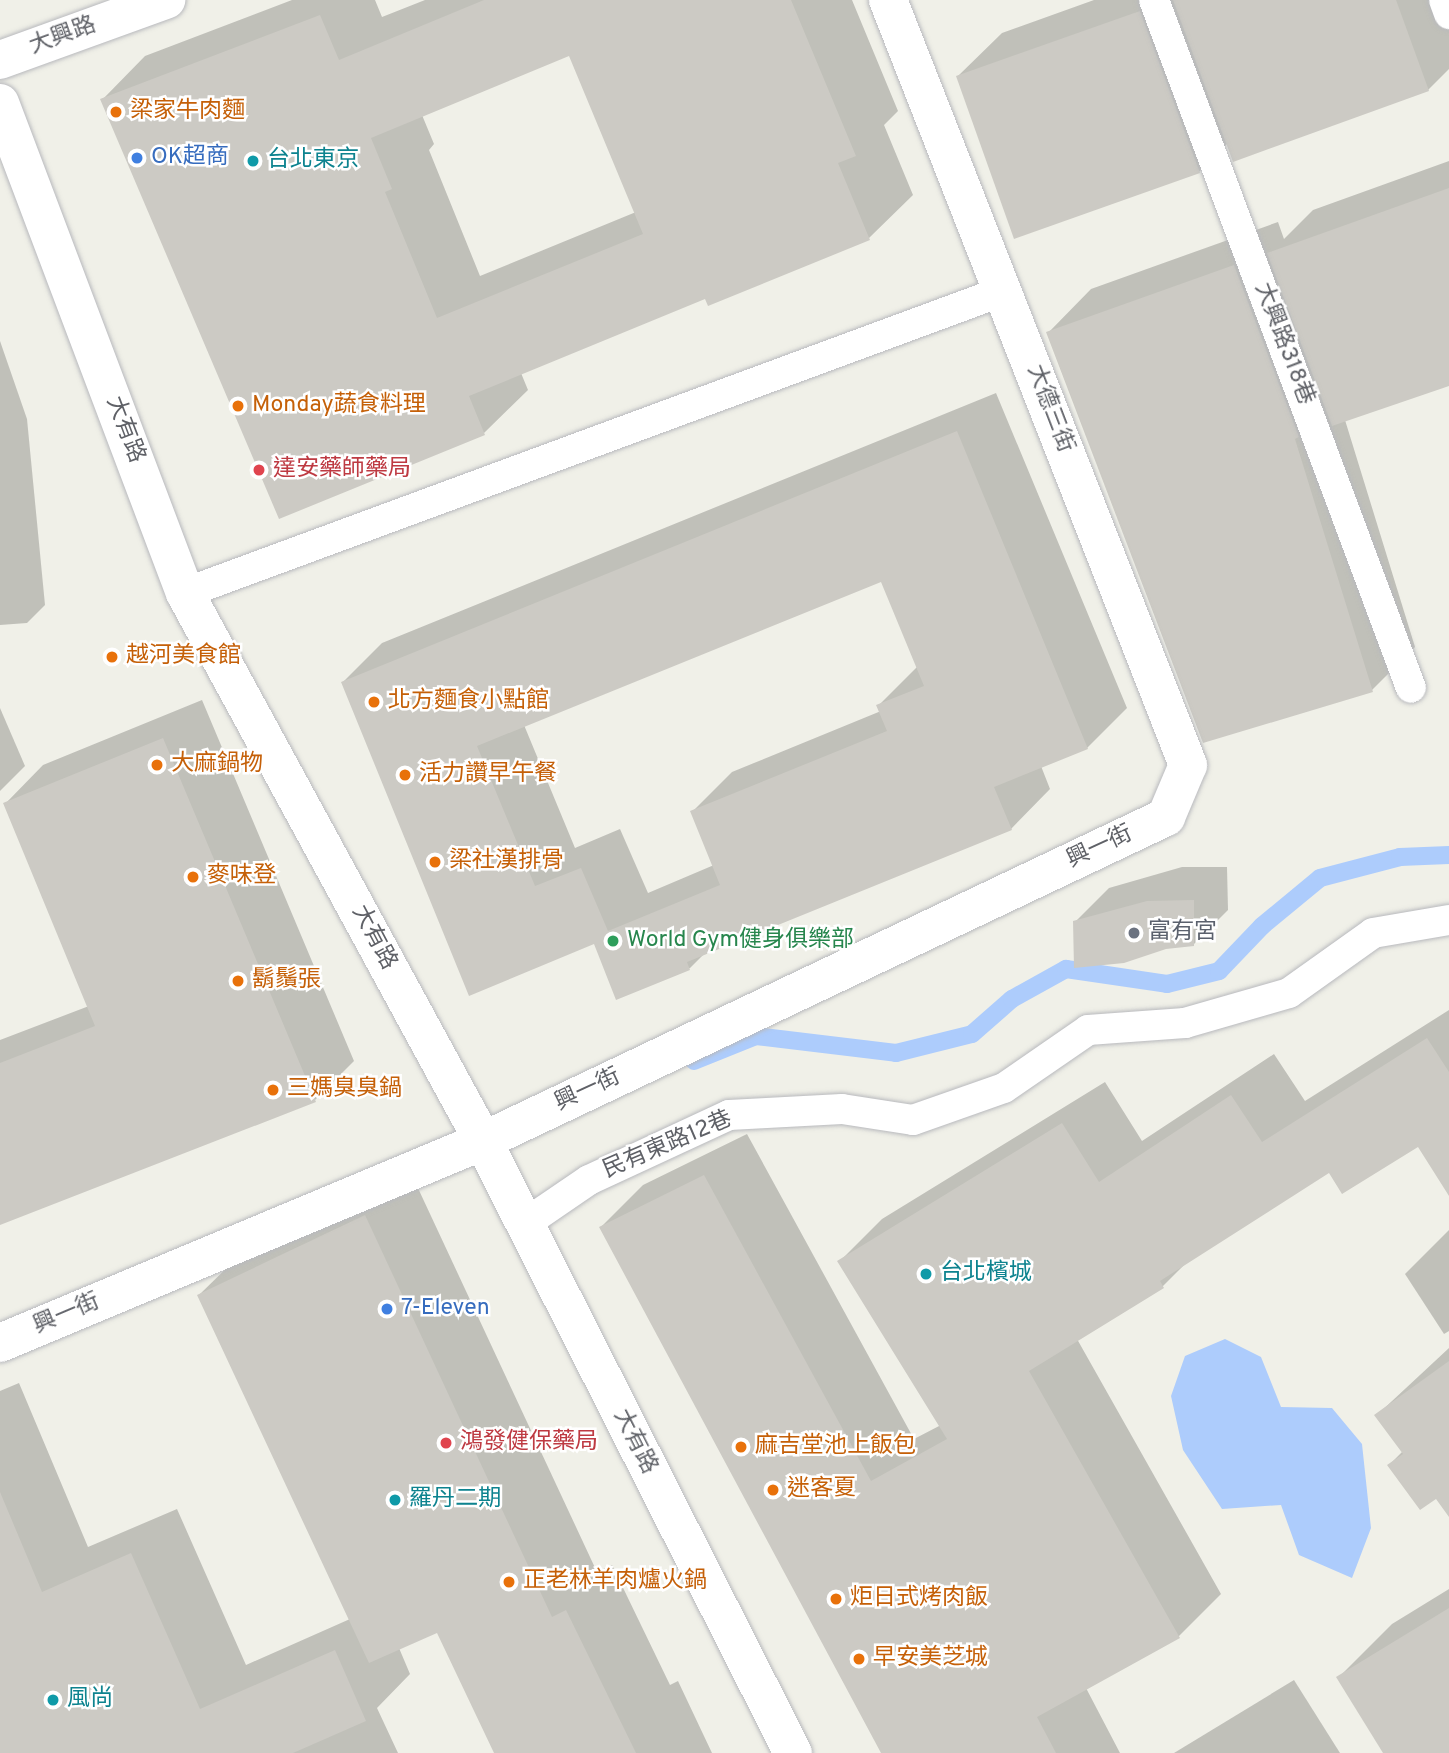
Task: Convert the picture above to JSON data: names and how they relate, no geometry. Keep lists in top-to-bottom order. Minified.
{"streets":{"street":["大興路","大德三街","大有路","興一街"],"lane":["大興路318巷","民有東路12巷"]},"crossings":[["大德三街","興一街"],["大有路","興一街"],["大有路","民有東路12巷"]],"places":["梁家牛肉麵","OK超商","台北東京","Monday蔬食料理","達安藥師藥局","越河美食館","北方麵食小點館","大麻鍋物","活力讚早午餐","梁社漢排骨","麥味登","富有宮","World Gym健身俱樂部","鬍鬚張","三媽臭臭鍋","台北檳城","7-Eleven","鴻發健保藥局","麻吉堂池上飯包","迷客夏","羅丹二期","正老林羊肉爐火鍋","炬日式烤肉飯","早安美芝城","風尚"]}
